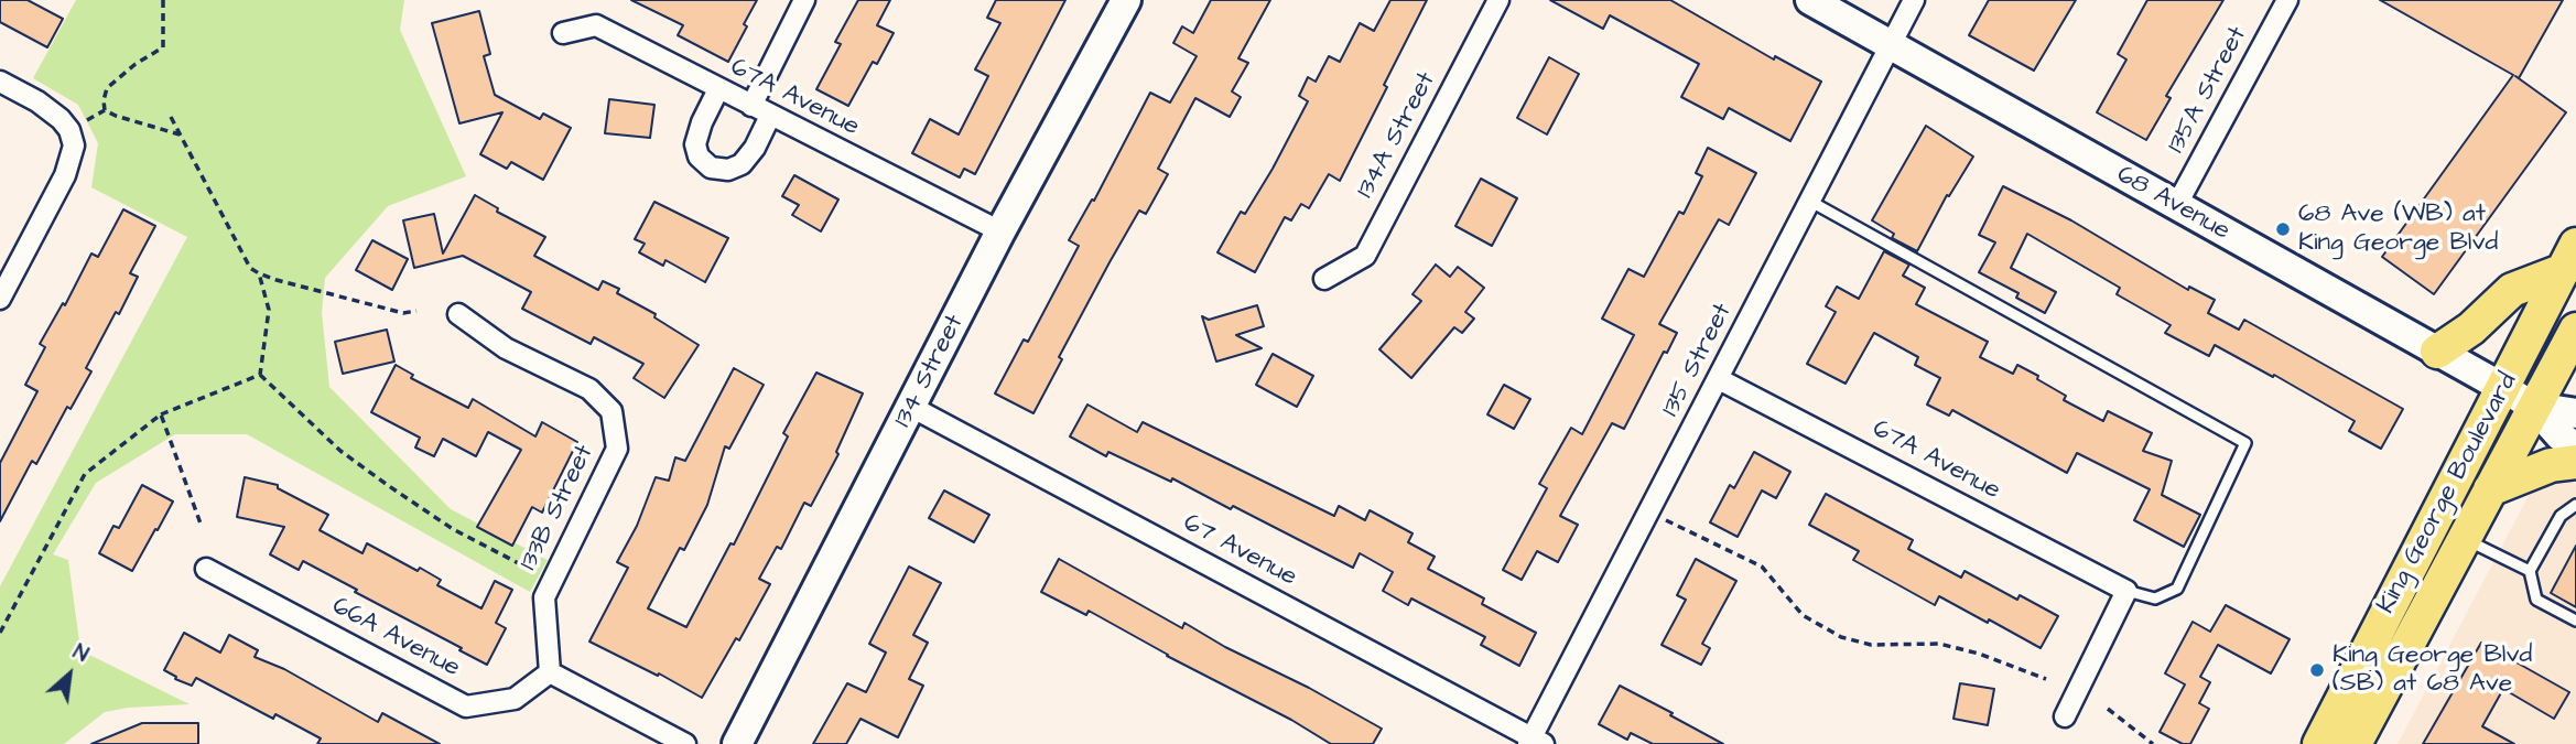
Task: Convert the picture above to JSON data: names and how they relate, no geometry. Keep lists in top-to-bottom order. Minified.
{"streets":{"main road":["King George Boulevard"],"street":["135A Street","67A Avenue","134A Street","68 Avenue","135 Street","134 Street","133B Street","67 Avenue","66A Avenue"]},"crossings":[["135A Street","68 Avenue"],["67A Avenue","135 Street"],["67A Avenue","134 Street"],["68 Avenue","135 Street"],["68 Avenue","King George Boulevard"],["135 Street","67 Avenue"],["134 Street","67 Avenue"],["133B Street","66A Avenue"]],"places":["68 Ave (WB) at King George Blvd","King George Blvd (SB) at 68 Ave"],"north":"top right"}
